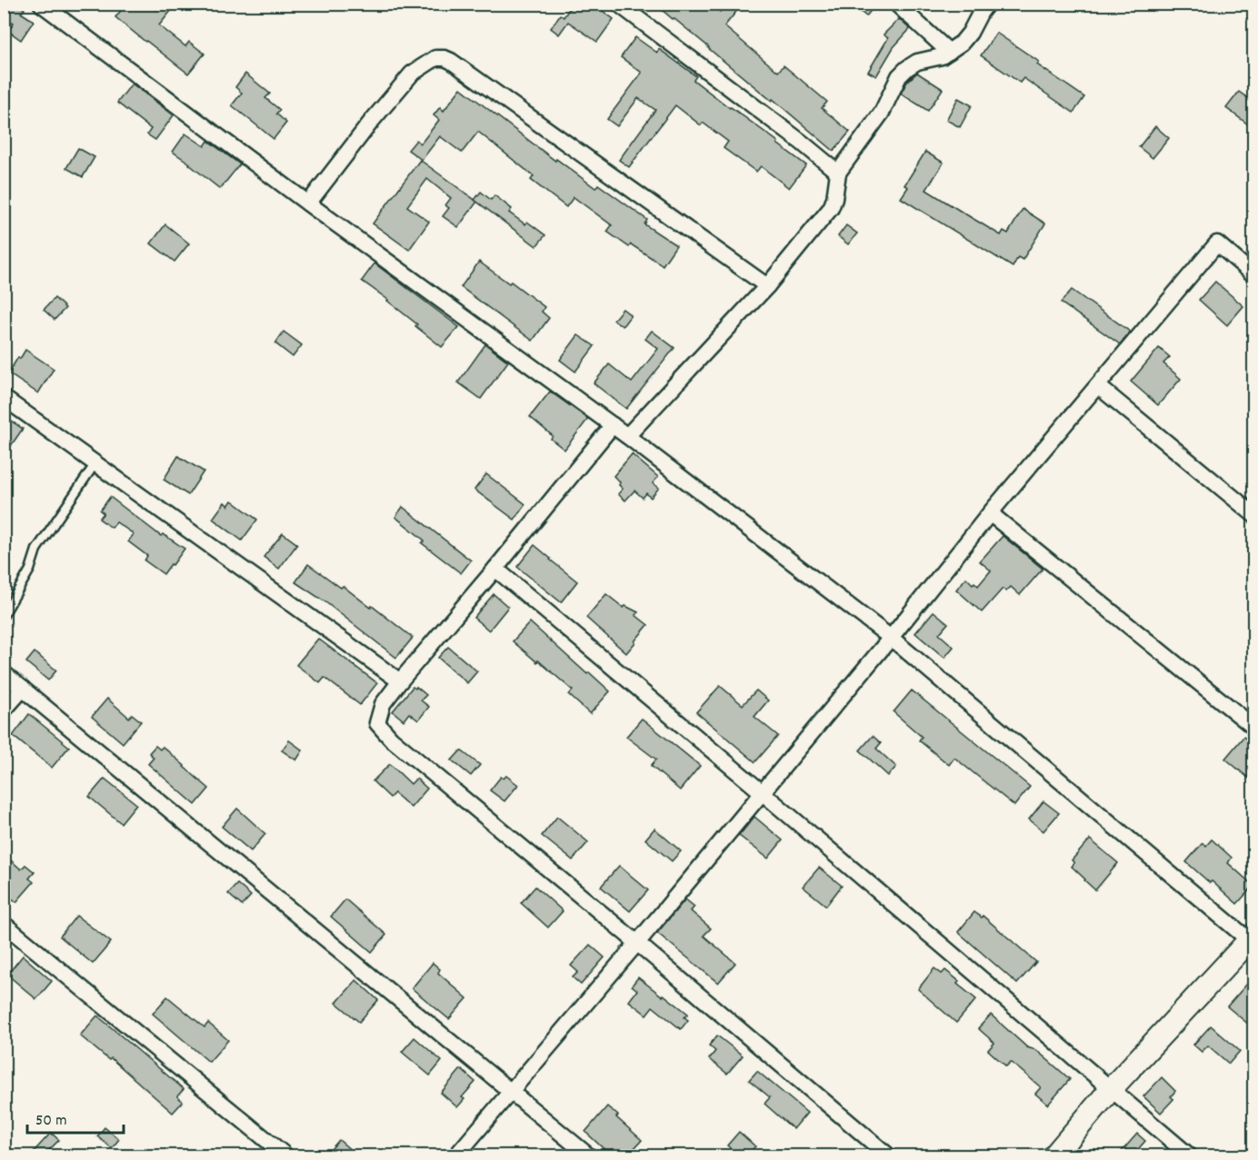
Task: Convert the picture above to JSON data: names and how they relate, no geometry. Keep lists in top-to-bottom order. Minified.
{"scale_bar":"50 m"}
